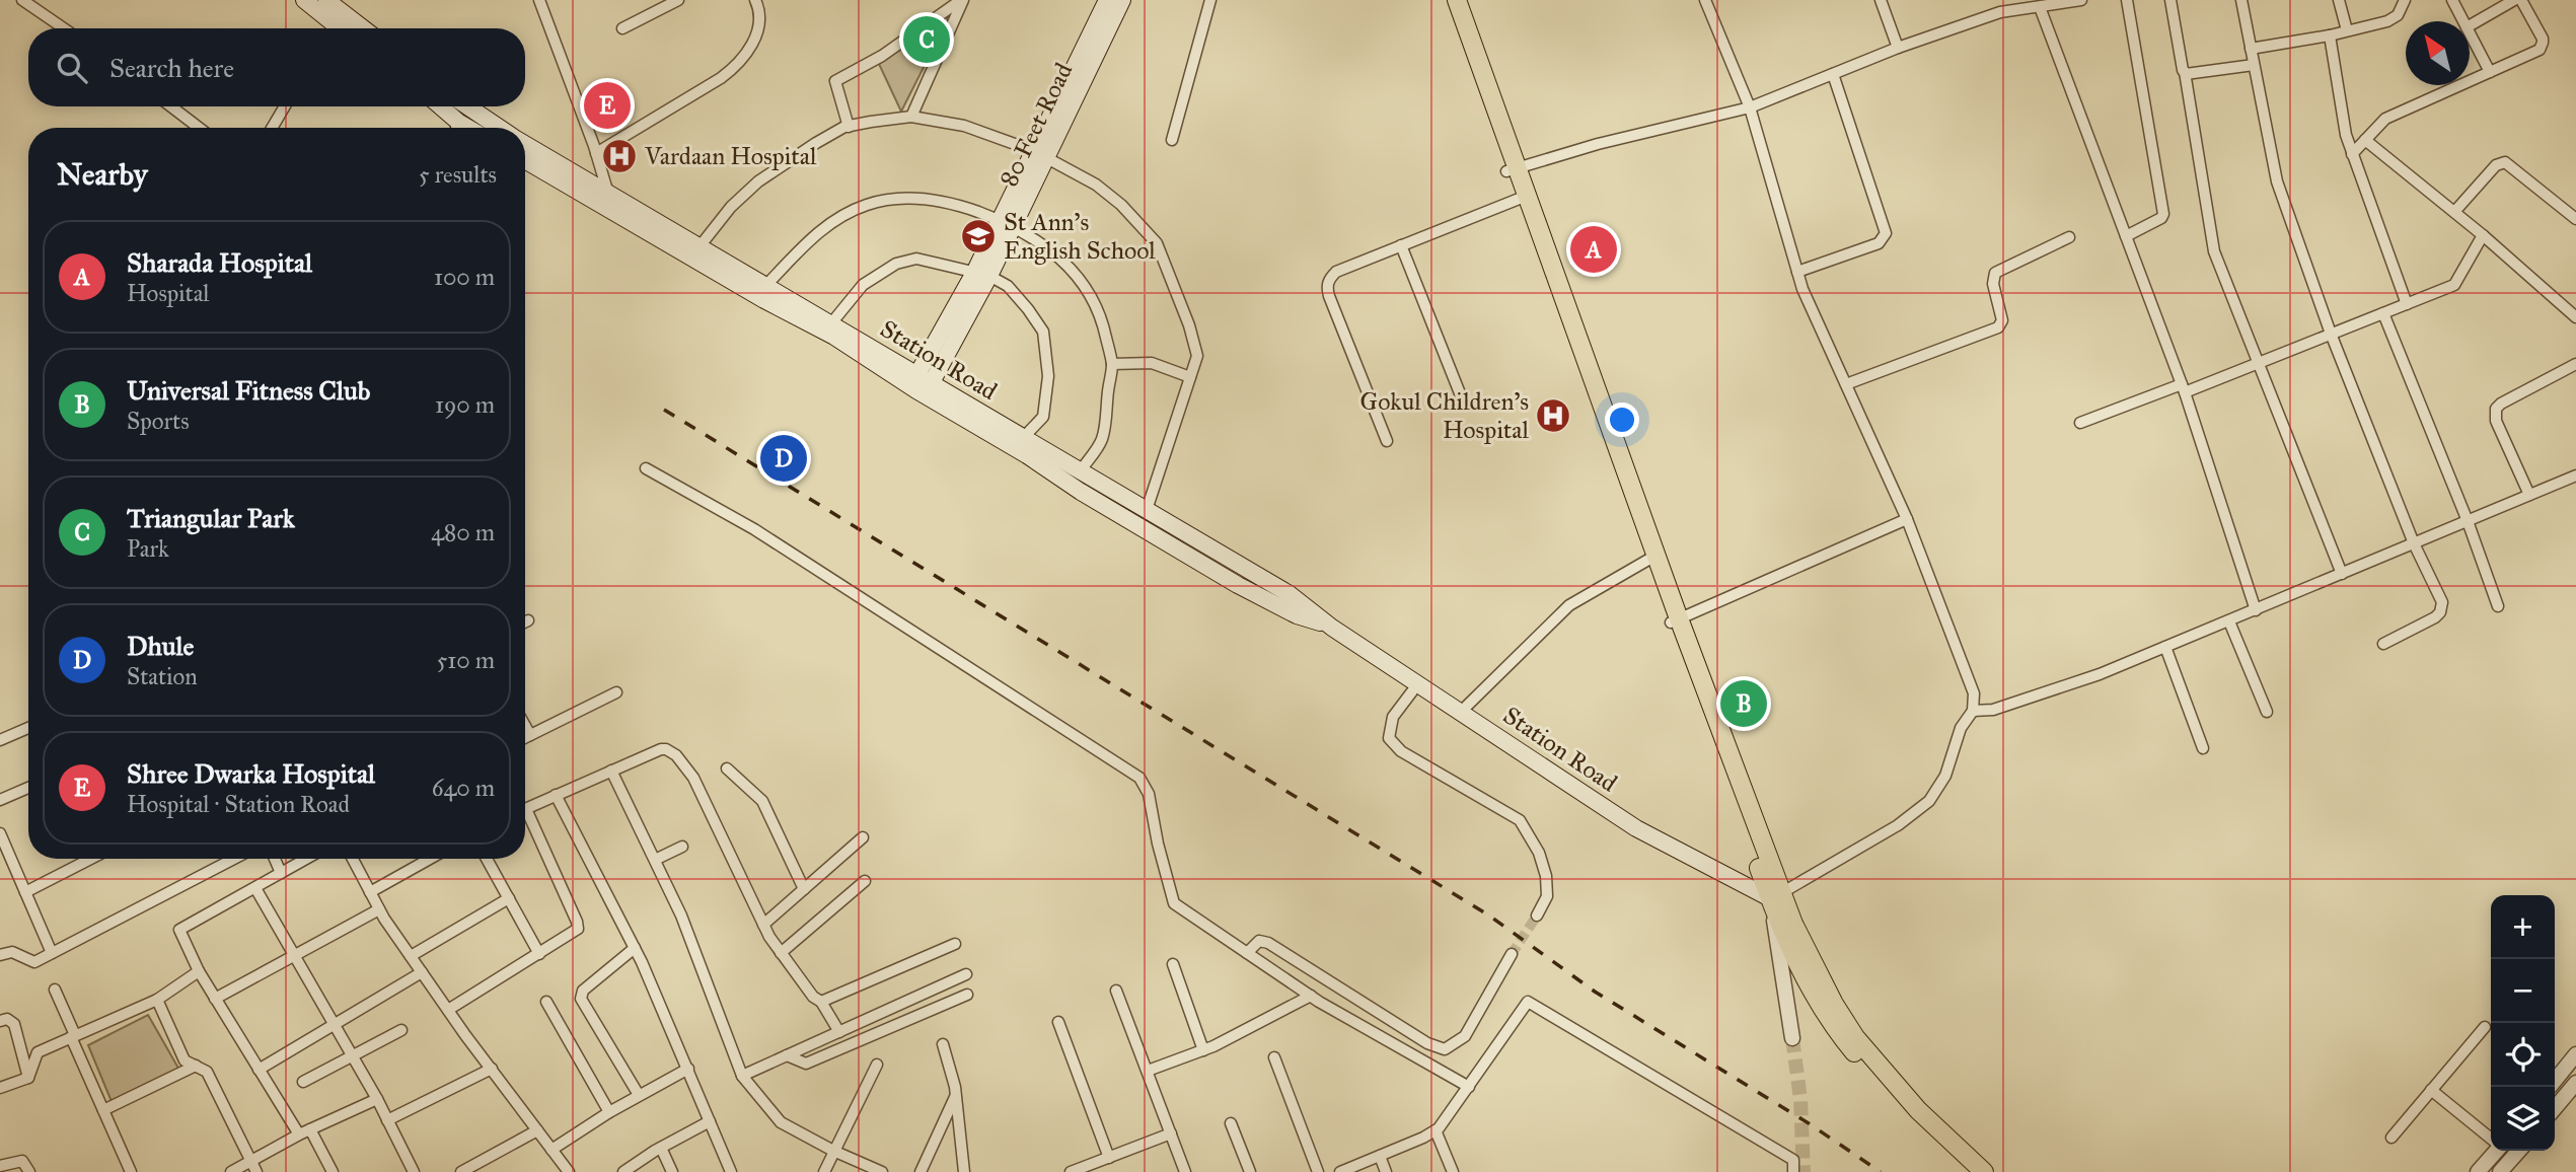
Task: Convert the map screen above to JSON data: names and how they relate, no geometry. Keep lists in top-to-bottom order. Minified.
{"streets":{"main road":["80 Feet Road","Station Road"]},"crossings":[["80 Feet Road","Station Road"]],"places":{"hospital":["Vardaan Hospital","Gokul Children's Hospital"],"school or university":["St Ann's English School"]},"north":"top left","page":{"pins":["C","E","A","D","B"],"search":"Search here","heading":["Nearby","5 results"],"list":[{"mark":"A","name":"Sharada Hospital","note":"Hospital","value":"100 m"},{"mark":"B","name":"Universal Fitness Club","note":"Sports","value":"190 m"},{"mark":"C","name":"Triangular Park","note":"Park","value":"480 m"},{"mark":"D","name":"Dhule","note":"Station","value":"510 m"},{"mark":"E","name":"Shree Dwarka Hospital","note":"Hospital · Station Road","value":"640 m"}],"map_buttons":["+","−"]}}
